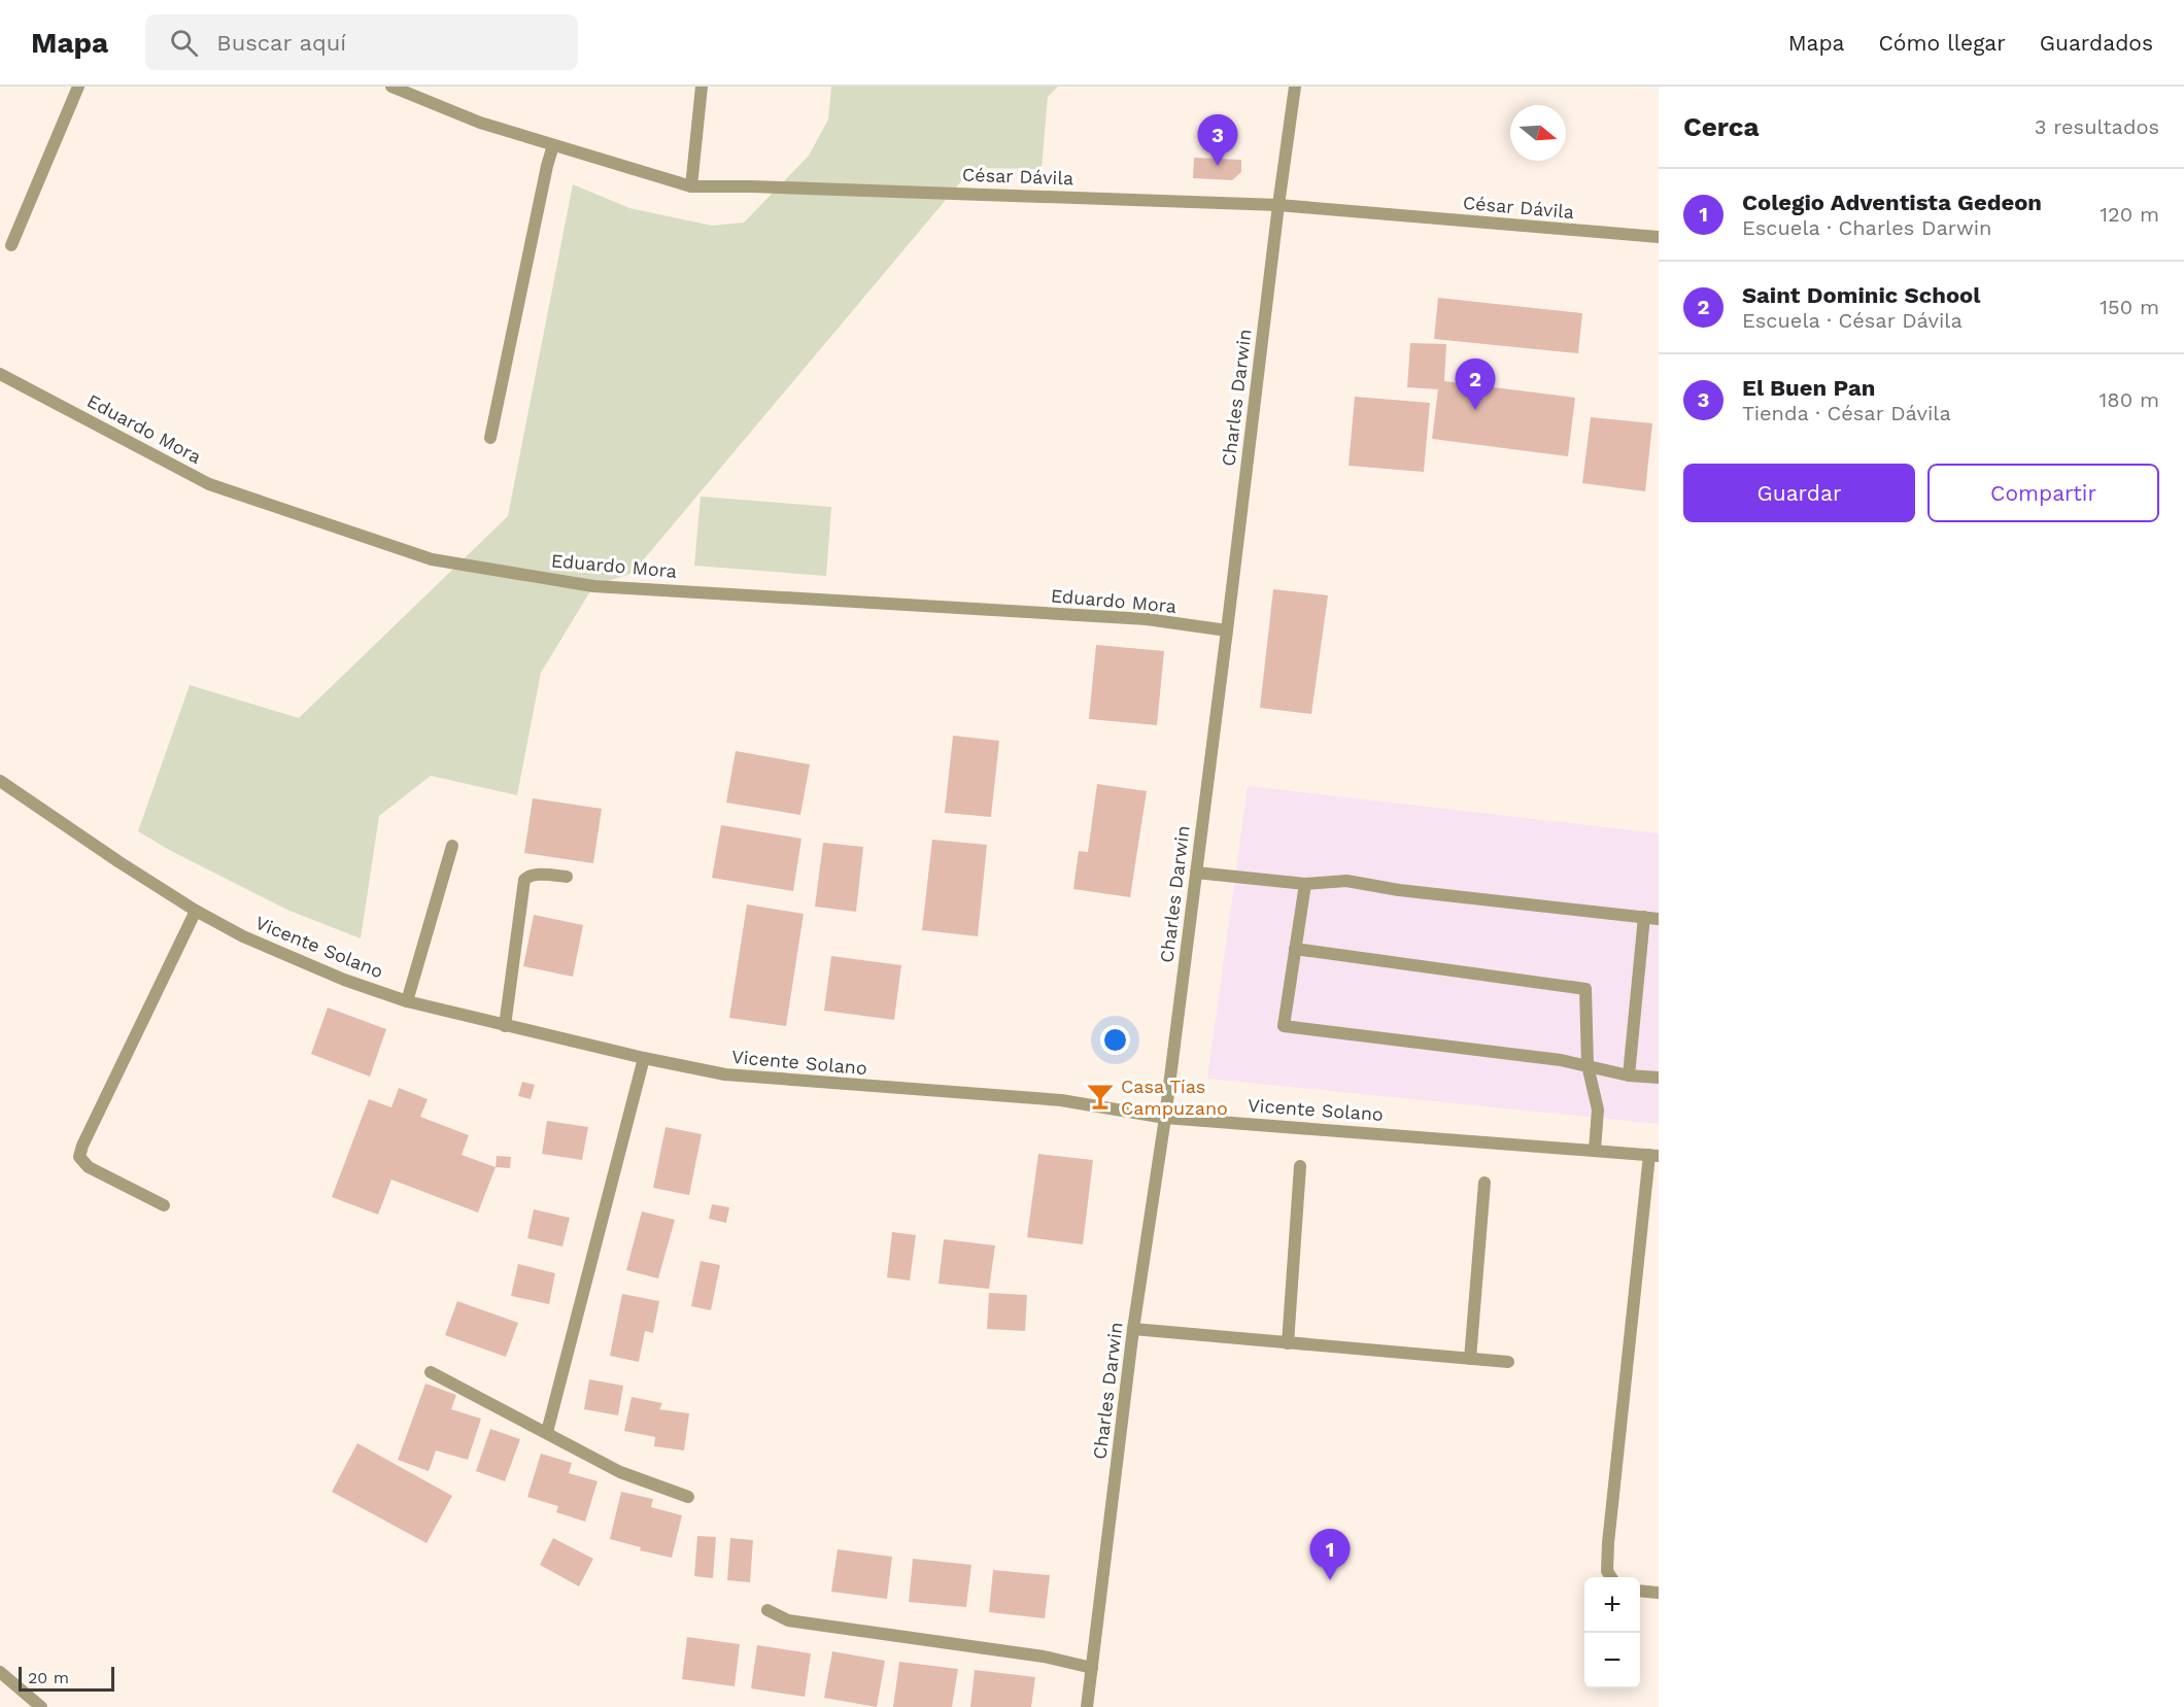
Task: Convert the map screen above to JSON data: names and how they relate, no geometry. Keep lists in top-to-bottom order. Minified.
{"streets":{"street":["César Dávila","Charles Darwin","Eduardo Mora","Vicente Solano"]},"crossings":[["César Dávila","Charles Darwin"],["Charles Darwin","Eduardo Mora"],["Charles Darwin","Vicente Solano"]],"places":{"bar":["Casa Tías Campuzano"]},"scale_bar":"20 m","north":"right","page":{"header":"Mapa","search":"Buscar aquí","nav":["Mapa","Cómo llegar","Guardados"],"heading":["Cerca","3 resultados"],"pins":["3","2","1"],"list":[{"mark":"1","name":"Colegio Adventista Gedeon","note":"Escuela · Charles Darwin","value":"120 m"},{"mark":"2","name":"Saint Dominic School","note":"Escuela · César Dávila","value":"150 m"},{"mark":"3","name":"El Buen Pan","note":"Tienda · César Dávila","value":"180 m"}],"buttons":["Guardar","Compartir"],"map_buttons":["+","−"],"scale":"20 m"}}
